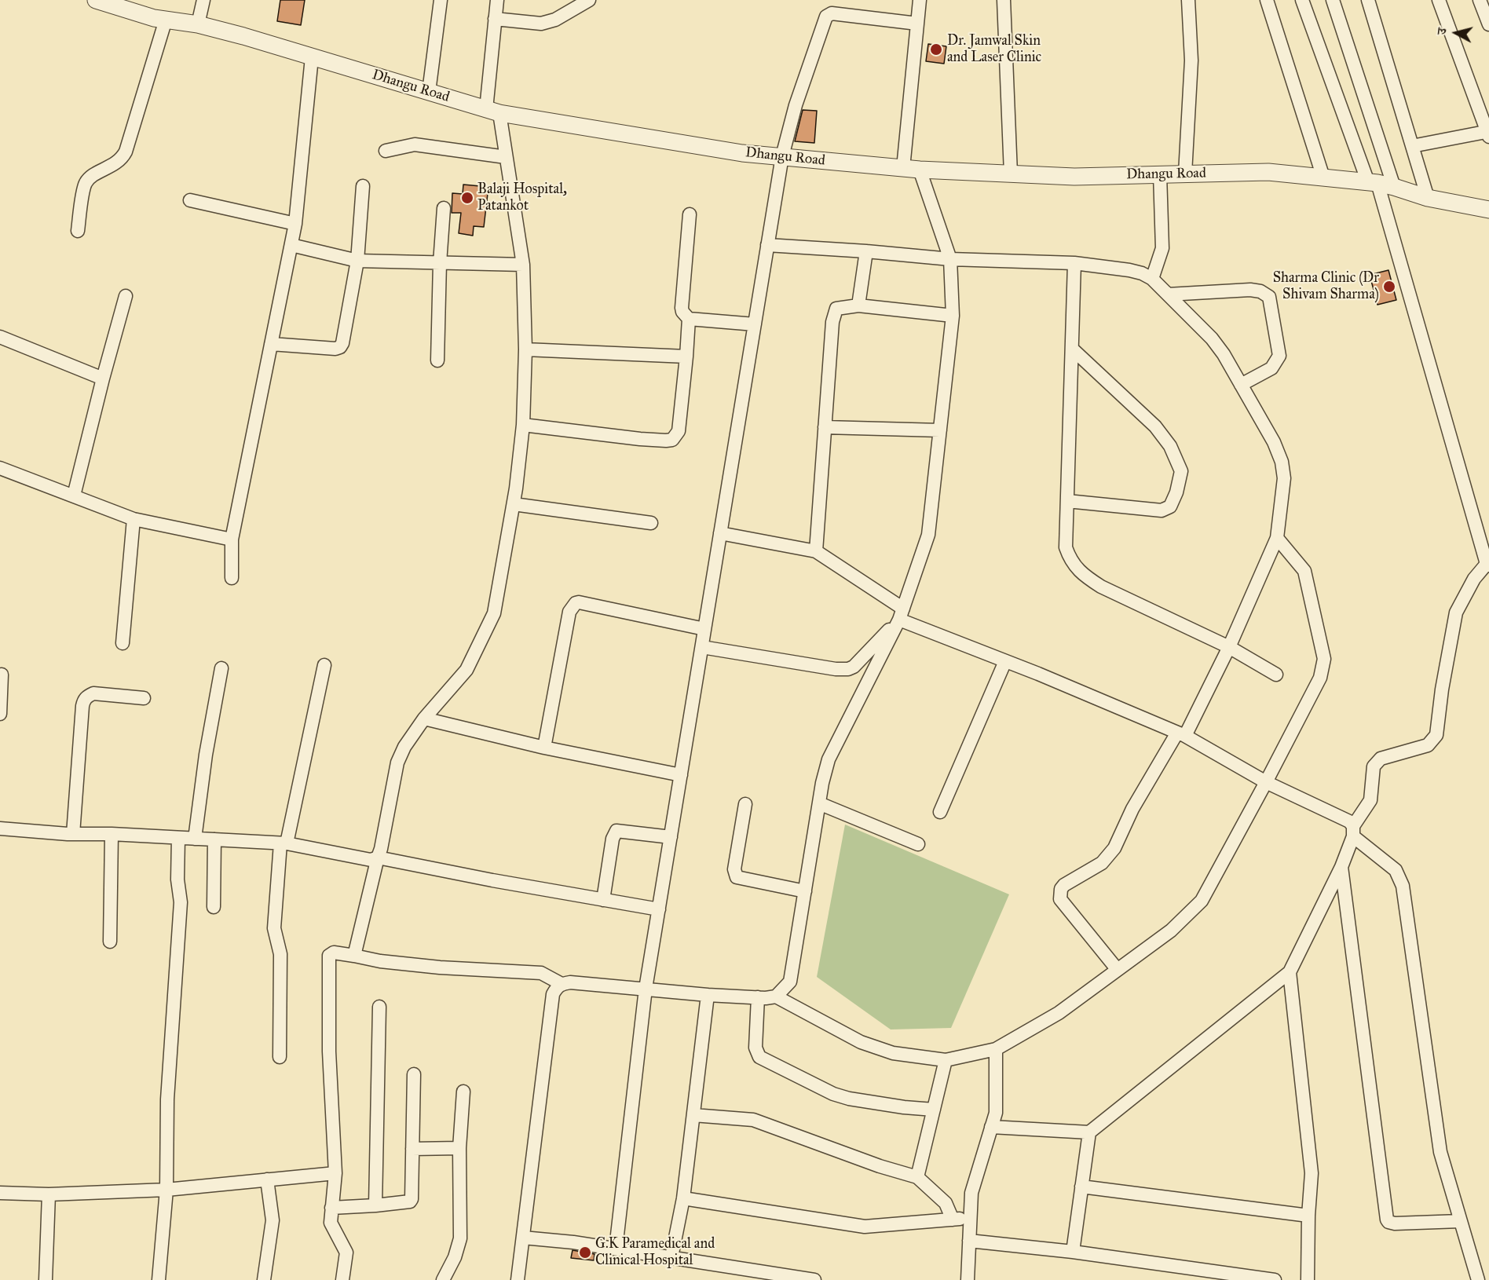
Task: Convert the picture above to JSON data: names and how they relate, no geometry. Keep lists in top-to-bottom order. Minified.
{"streets":{"street":["Dhangu Road"]},"places":["Dr. Jamwal Skin and Laser Clinic","Balaji Hospital, Patankot","Sharma Clinic (Dr Shivam Sharma)","G.K Paramedical and Clinical Hospital"],"north":"left"}
